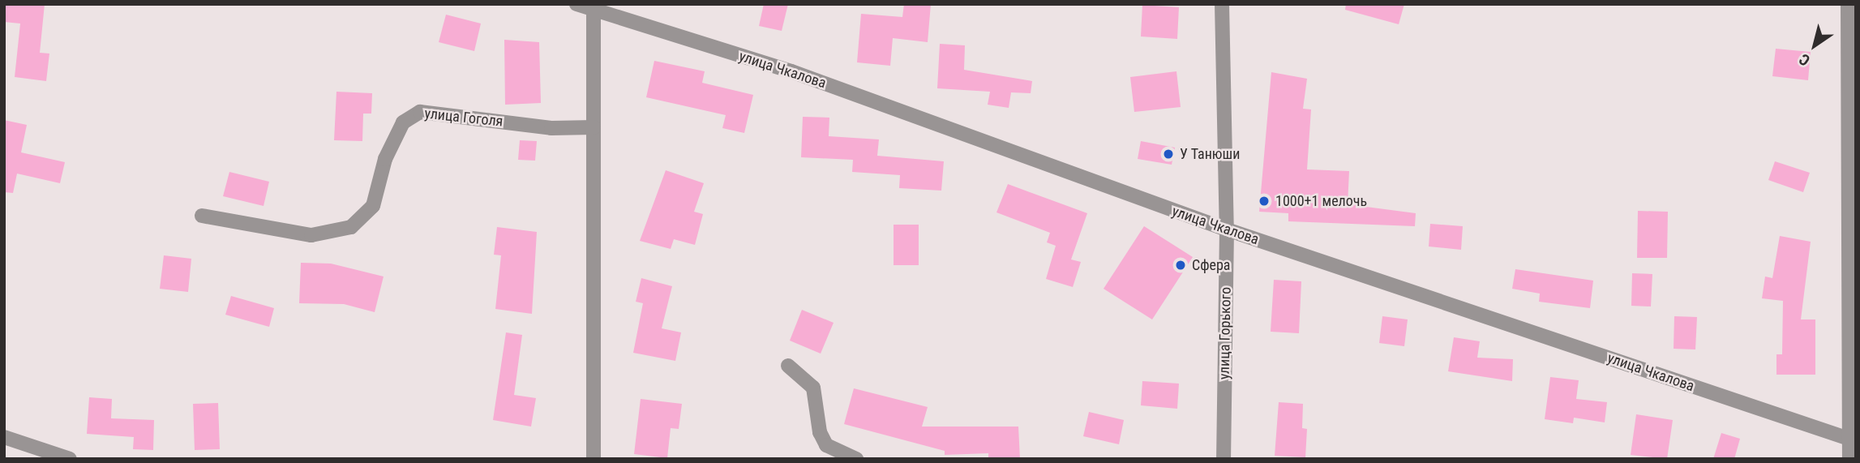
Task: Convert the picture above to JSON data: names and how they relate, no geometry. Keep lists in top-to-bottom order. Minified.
{"streets":{"street":["улица Чкалова","улица Гоголя","улица Горького"]},"crossings":[["улица Чкалова","улица Горького"]],"places":["У Танюши","1000+1 мелочь","Сфера"],"north":"bottom left"}
